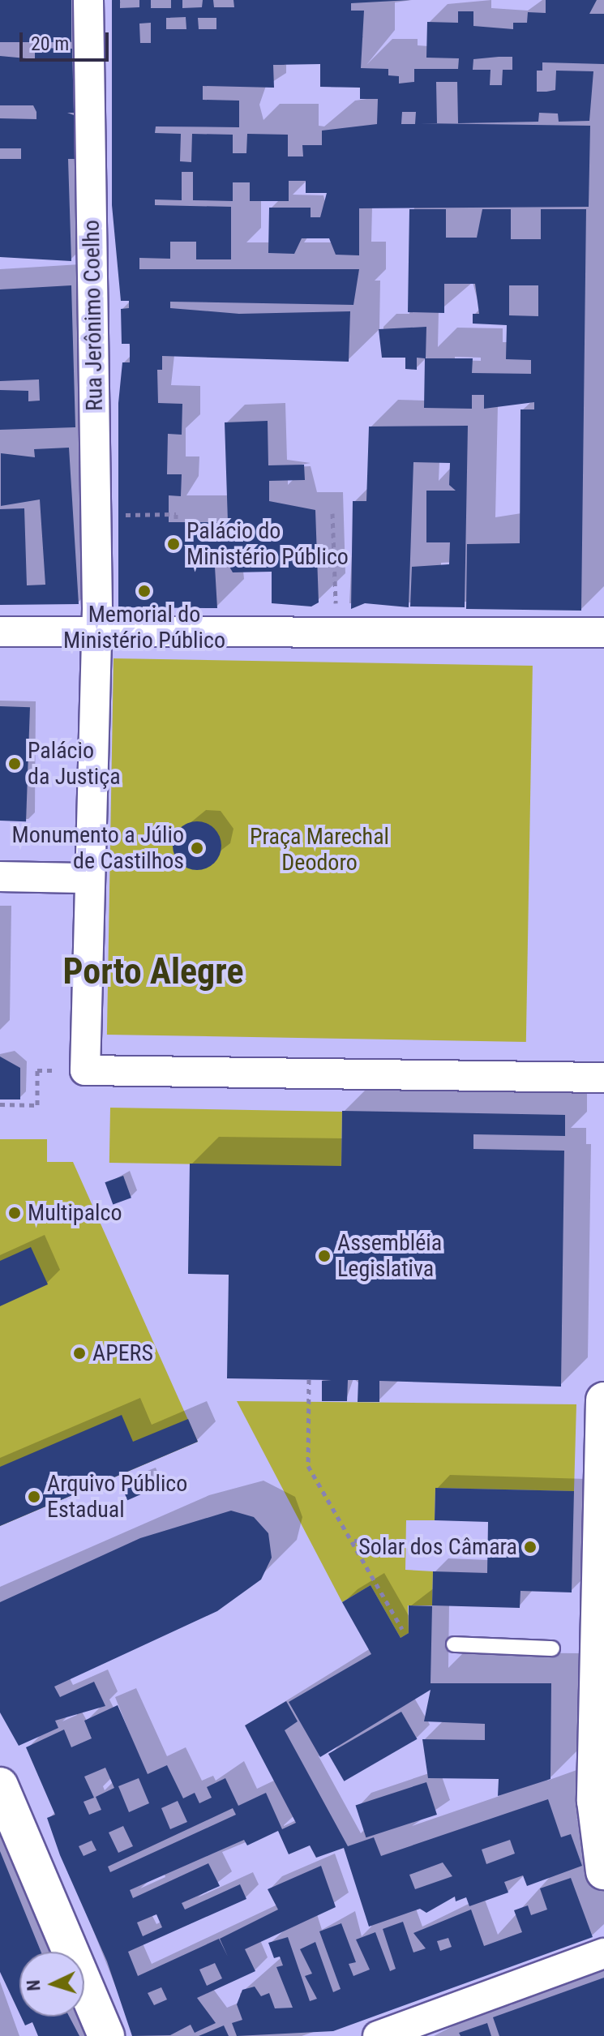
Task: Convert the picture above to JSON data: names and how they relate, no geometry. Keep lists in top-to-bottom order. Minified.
{"streets":{"street":["Rua Jerônimo Coelho"]},"districts":["Porto Alegre"],"parks":["Praça Marechal Deodoro"],"places":["Palácio do Ministério Público","Memorial do Ministério Público","Palácio da Justiça","Monumento a Júlio de Castilhos","Multipalco","Assembléia Legislativa","APERS","Arquivo Público Estadual","Solar dos Câmara"],"scale_bar":"20 m","north":"left"}
